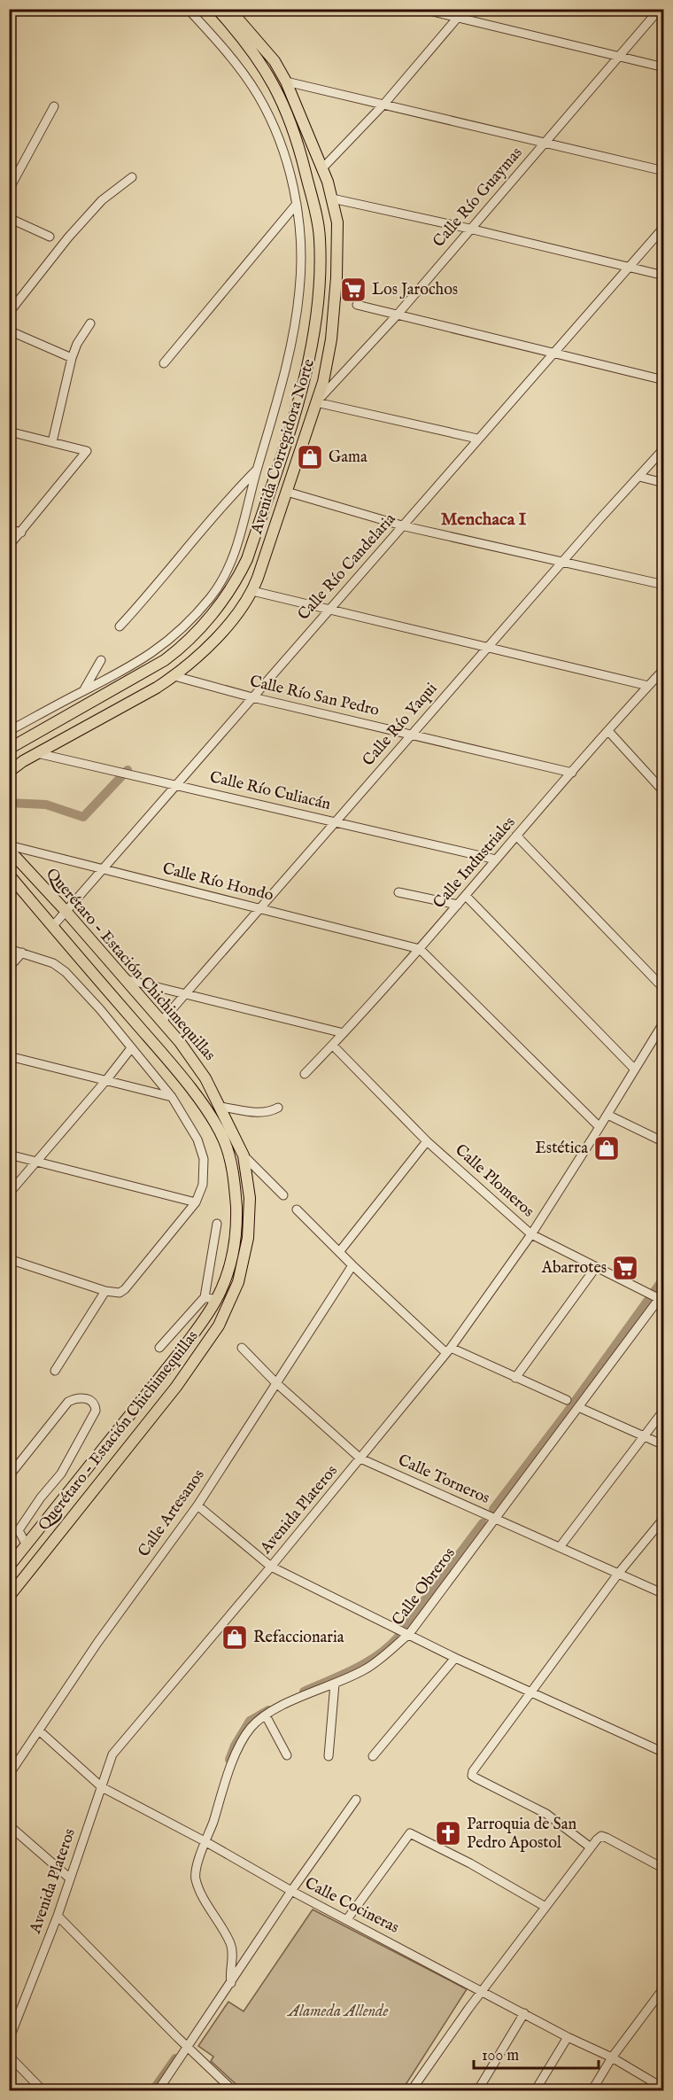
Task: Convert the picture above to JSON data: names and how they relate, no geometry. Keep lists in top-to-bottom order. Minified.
{"streets":{"main road":["Avenida Corregidora Norte","Querétaro - Estación Chichimequillas"],"street":["Calle Río Guaymas","Calle Río Candelaria","Calle Río San Pedro","Calle Río Yaqui","Calle Río Culiacán","Calle Industriales","Calle Río Hondo","Calle Plomeros","Calle Torneros","Avenida Plateros","Calle Artesanos","Calle Obreros","Calle Cocineras"]},"crossings":[["Calle Río Guaymas","Avenida Corregidora Norte"],["Avenida Corregidora Norte","Calle Río San Pedro"],["Avenida Corregidora Norte","Calle Río Culiacán"],["Calle Río Candelaria","Calle Río San Pedro"],["Calle Río Candelaria","Calle Río Culiacán"],["Calle Río Candelaria","Calle Río Hondo"],["Calle Río Candelaria","Querétaro - Estación Chichimequillas"],["Calle Río San Pedro","Calle Río Yaqui"],["Calle Río San Pedro","Calle Industriales"],["Calle Río Yaqui","Calle Río Culiacán"],["Calle Río Yaqui","Calle Río Hondo"],["Calle Río Yaqui","Querétaro - Estación Chichimequillas"],["Calle Río Culiacán","Calle Industriales"],["Calle Industriales","Calle Río Hondo"],["Calle Industriales","Calle Plomeros"],["Calle Plomeros","Avenida Plateros"],["Calle Plomeros","Calle Obreros"],["Calle Torneros","Avenida Plateros"],["Calle Torneros","Calle Artesanos"],["Calle Torneros","Calle Obreros"],["Avenida Plateros","Calle Cocineras"],["Calle Artesanos","Calle Cocineras"],["Calle Obreros","Calle Cocineras"]],"districts":["Menchaca I"],"parks":["Alameda Allende"],"places":{"supermarket":["Los Jarochos","Abarrotes"],"shop":["Gama","Estética","Refaccionaria"],"church":["Parroquia de San Pedro Apostol"]},"scale_bar":"100 m"}
